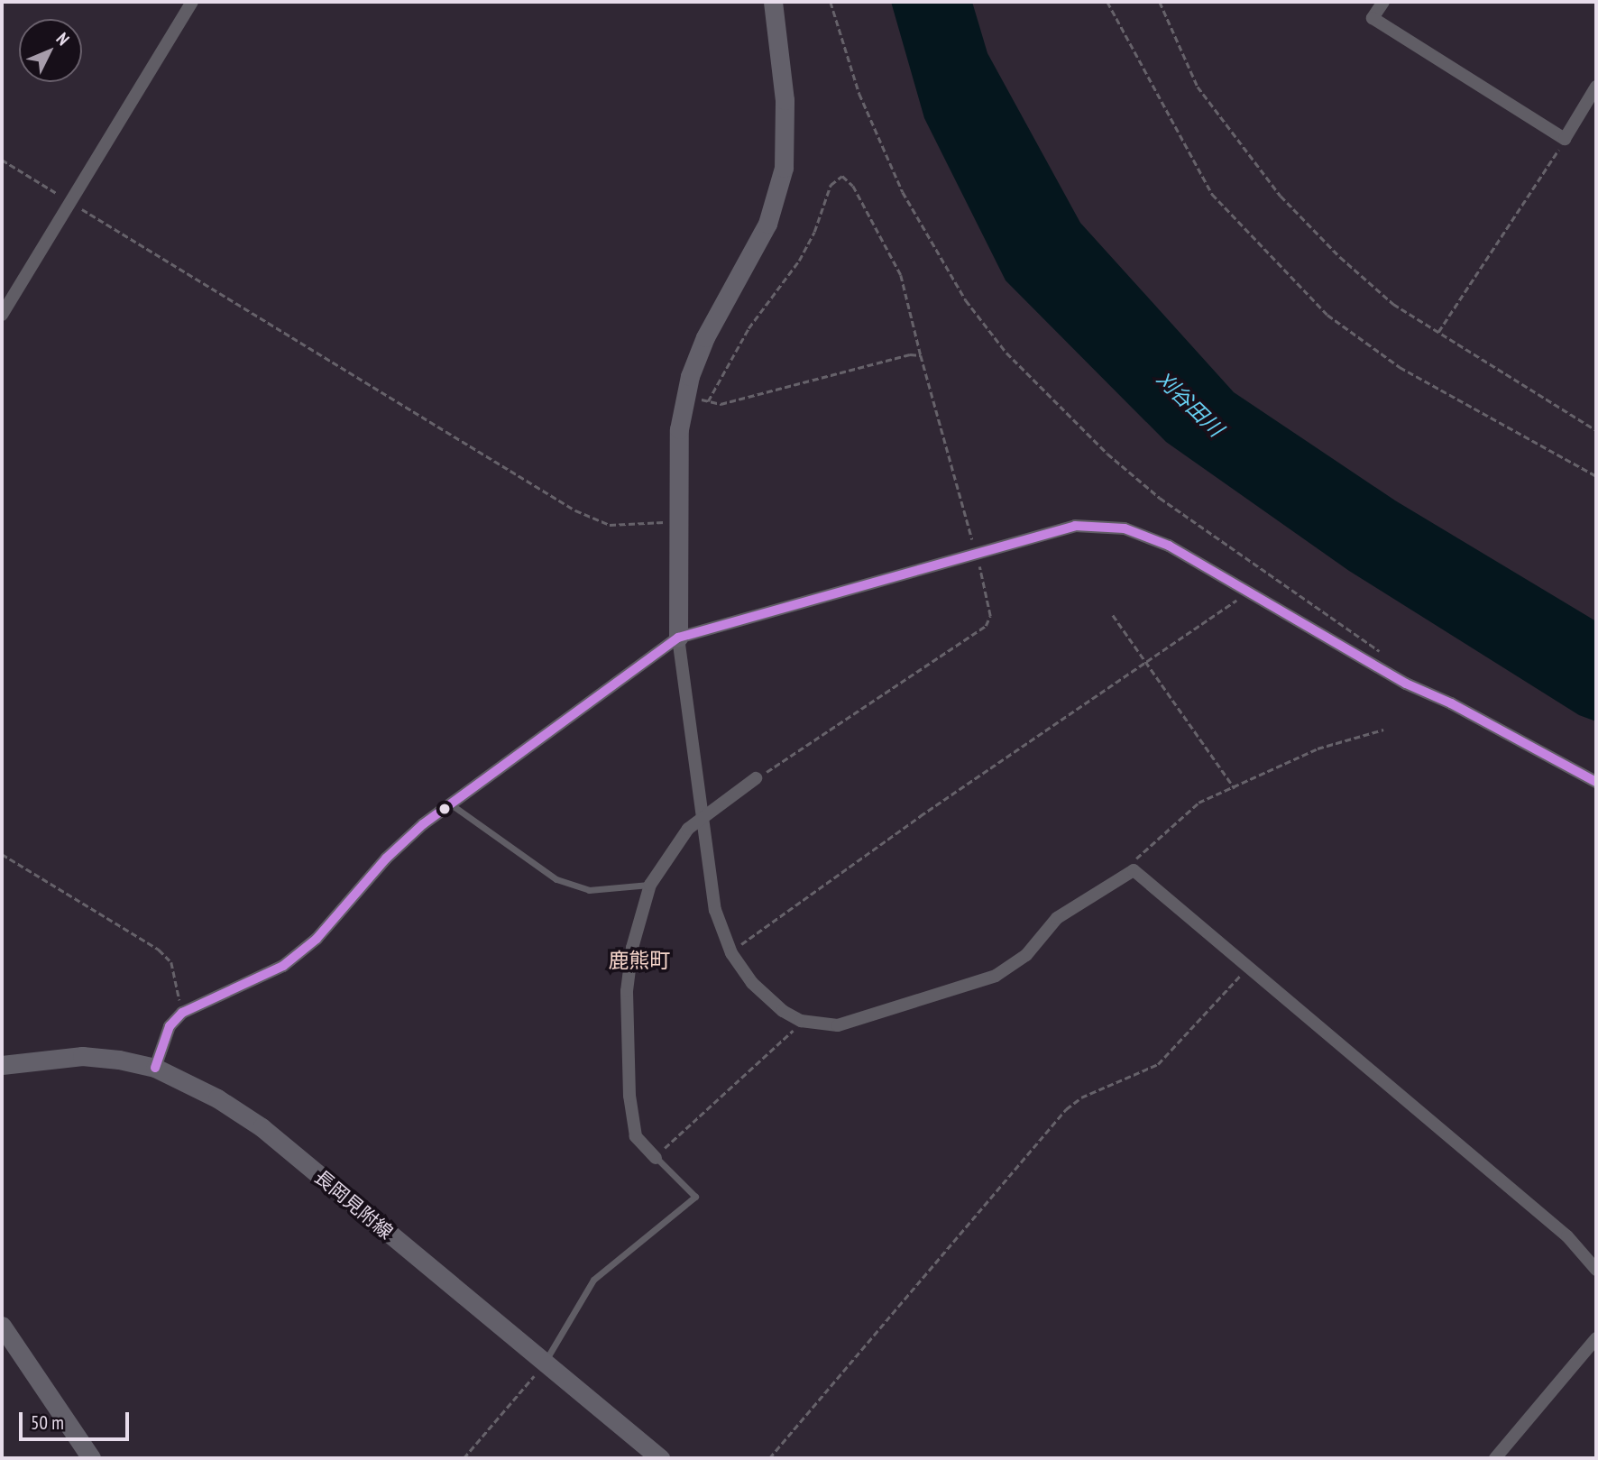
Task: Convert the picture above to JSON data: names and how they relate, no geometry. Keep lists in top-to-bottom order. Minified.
{"streets":{"main road":["長岡見附線"]},"districts":["鹿熊町"],"water":["刈谷田川"],"scale_bar":"50 m","north":"top right"}
